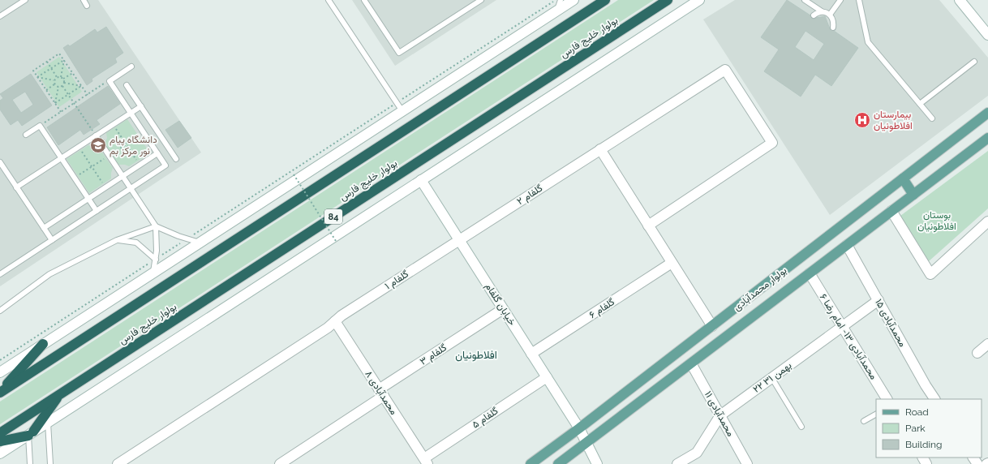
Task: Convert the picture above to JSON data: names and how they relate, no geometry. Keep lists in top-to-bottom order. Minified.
{"streets":{"highway":["بولوار خلیج فارس","84"],"main road":["بولوار محمدآبادی"],"street":["گلفام ۲","گلفام ۱","خیابان گلفام","گلفام ۶","محمدآبادی ۱۵","محمدآبادی ۱۳- امام رضا ۶","گلفام ۳","۲۲ بهمن ۳۱","محمدآبادی ۸","محمدآبادی ۱۱","گلفام ۵"]},"crossings":[["گلفام ۲","گلفام ۱"],["گلفام ۲","خیابان گلفام"],["گلفام ۱","خیابان گلفام"],["گلفام ۱","محمدآبادی ۸"],["بولوار محمدآبادی","خیابان گلفام"],["بولوار محمدآبادی","محمدآبادی ۱۵"],["بولوار محمدآبادی","محمدآبادی ۱۳- امام رضا ۶"],["بولوار محمدآبادی","محمدآبادی ۱۱"],["خیابان گلفام","گلفام ۶"],["خیابان گلفام","گلفام ۳"],["خیابان گلفام","گلفام ۵"],["محمدآبادی ۱۵","۲۲ بهمن ۳۱"],["محمدآبادی ۱۳- امام رضا ۶","۲۲ بهمن ۳۱"],["گلفام ۳","محمدآبادی ۸"],["۲۲ بهمن ۳۱","محمدآبادی ۱۱"],["محمدآبادی ۸","گلفام ۵"]],"districts":["افلاطونیان"],"parks":["بوستان افلاطونیان"],"places":{"hospital":["بیمارستان افلاطونیان"],"school or university":["دانشگاه پیام نور مرکز بم"]},"legend":["Road","Park","Building"]}
